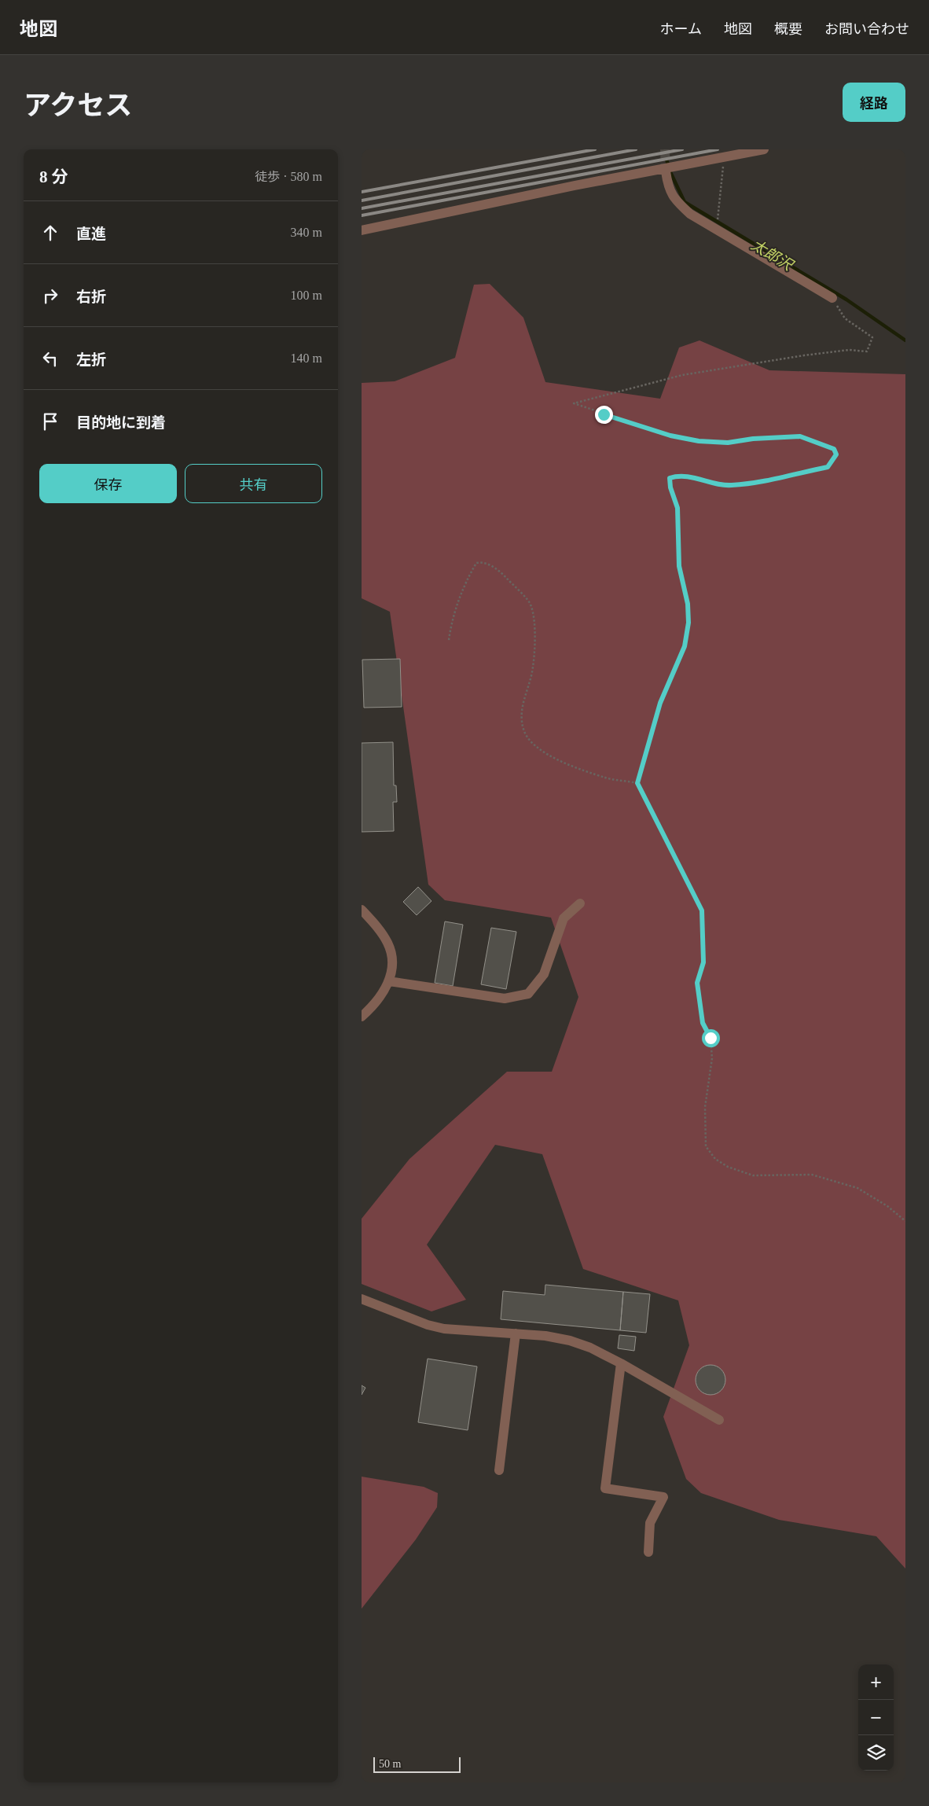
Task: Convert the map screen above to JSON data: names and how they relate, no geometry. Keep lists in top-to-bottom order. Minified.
{"water":["太郎沢"],"scale_bar":"50 m","page":{"header":"地図","nav":["ホーム","地図","概要","お問い合わせ"],"title":"アクセス","buttons":["経路",["保存","共有"]],"heading":["8 分","徒歩 · 580 m"],"list":[["直進","340 m"],["右折","100 m"],["左折","140 m"],"目的地に到着"],"map_buttons":["+","−"],"scale":"50 m"}}
